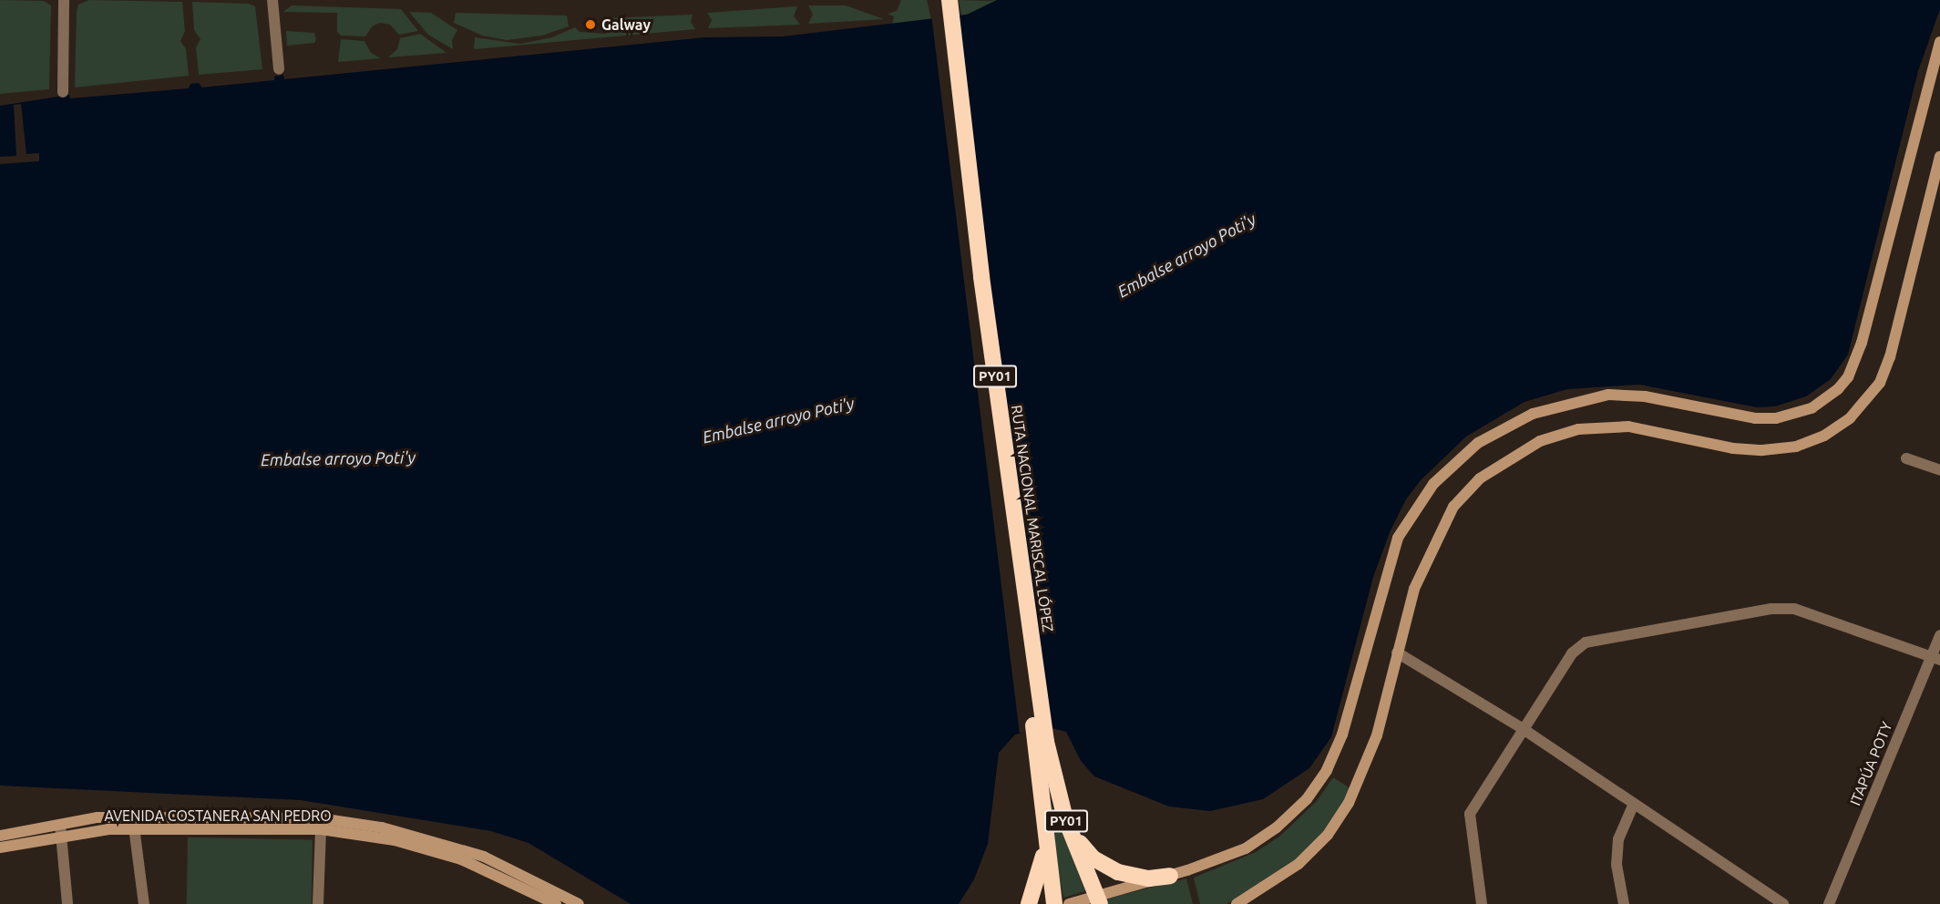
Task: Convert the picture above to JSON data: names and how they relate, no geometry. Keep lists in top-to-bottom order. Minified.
{"streets":{"highway":["PY01","RUTA NACIONAL MARISCAL LÓPEZ"],"main road":["AVENIDA COSTANERA SAN PEDRO"],"street":["ITAPÚA POTY"]},"water":["Embalse arroyo Poti'y"],"places":["Galway"]}
